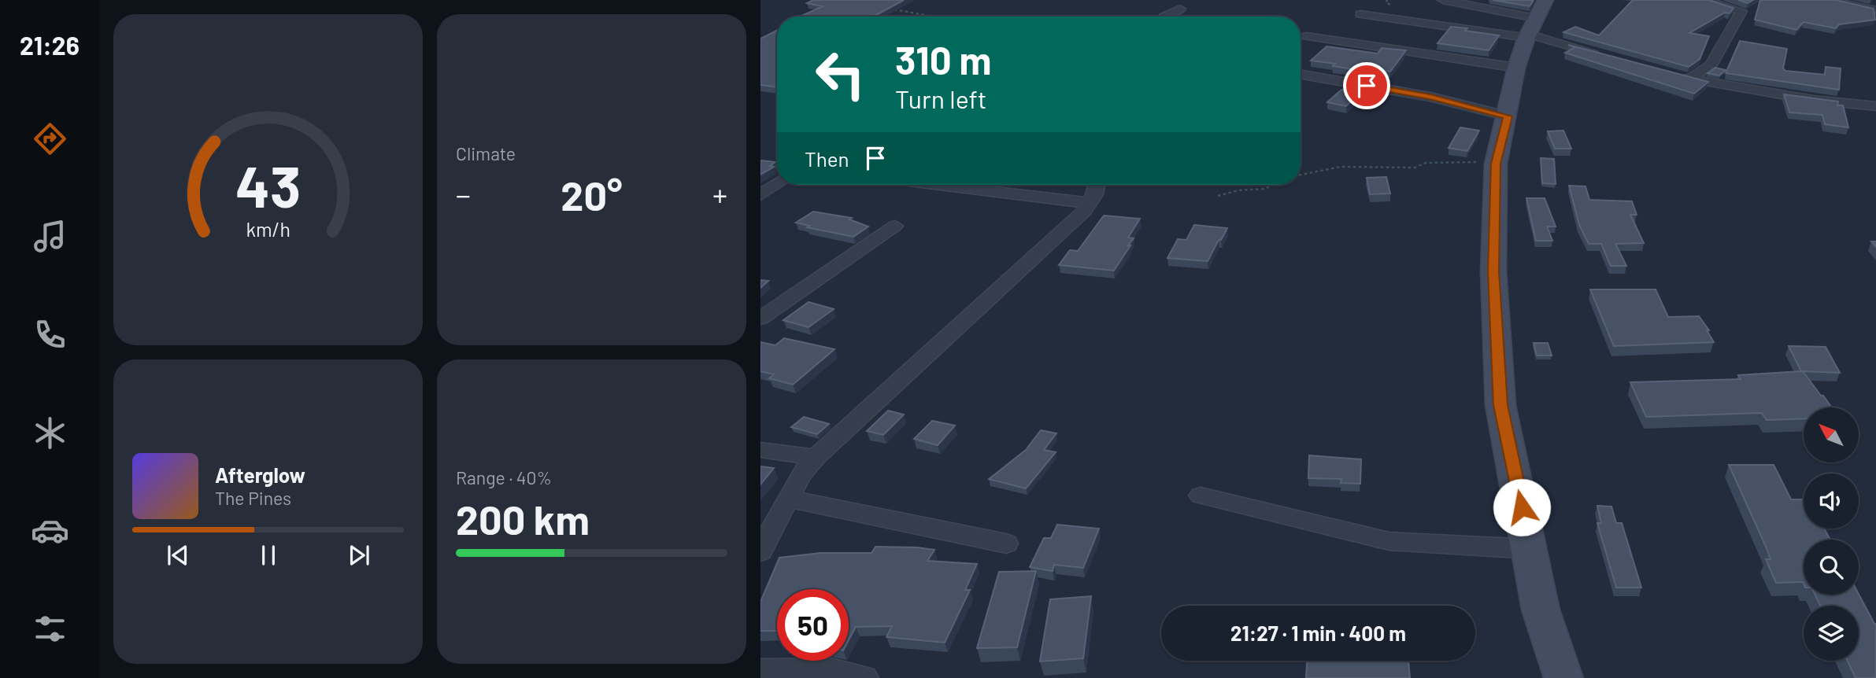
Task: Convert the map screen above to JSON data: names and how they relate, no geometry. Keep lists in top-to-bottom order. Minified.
{"north":"top left","page":{"tabs":"21:26","tile":["Climate",["Range · 40%","200 km"]],"turn":["310 m","Turn left"],"then":"Then","heat":["−","20°","+"],"song":["Afterglow","The Pines"],"limit":"50","trip":"21:27 · 1 min · 400 m","gauge":["43","km/h"]}}
